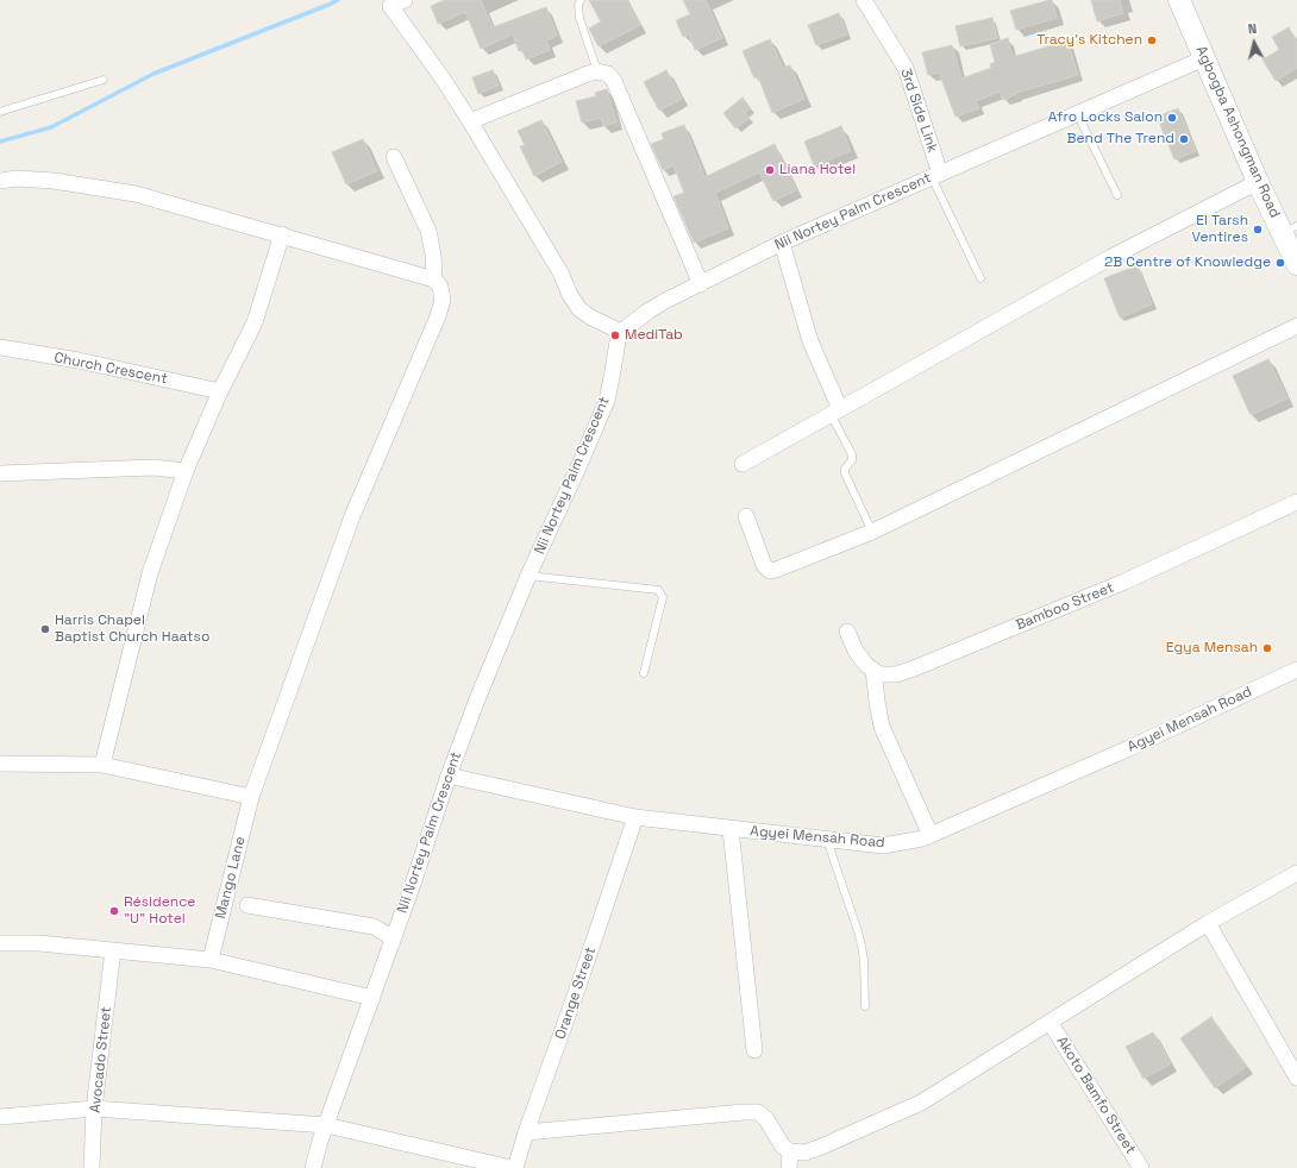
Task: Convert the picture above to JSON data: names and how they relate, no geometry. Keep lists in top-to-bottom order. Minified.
{"streets":{"street":["3rd Side Link","Agbogba Ashongman Road","Nii Nortey Palm Crescent","Church Crescent","Bamboo Street","Agyei Mensah Road","Mango Lane","Orange Street","Avocado Street","Akoto Bamfo Street"]},"crossings":[["3rd Side Link","Nii Nortey Palm Crescent"],["Agbogba Ashongman Road","Nii Nortey Palm Crescent"],["Nii Nortey Palm Crescent","Agyei Mensah Road"],["Agyei Mensah Road","Orange Street"]],"places":["Tracy's Kitchen","Afro Locks Salon","Bend The Trend","Liana Hotel","El Tarsh Ventires","2B Centre of Knowledge","MediTab","Harris Chapel Baptist Church Haatso","Egya Mensah","Résidence \"U\" Hotel"],"north":"top"}
